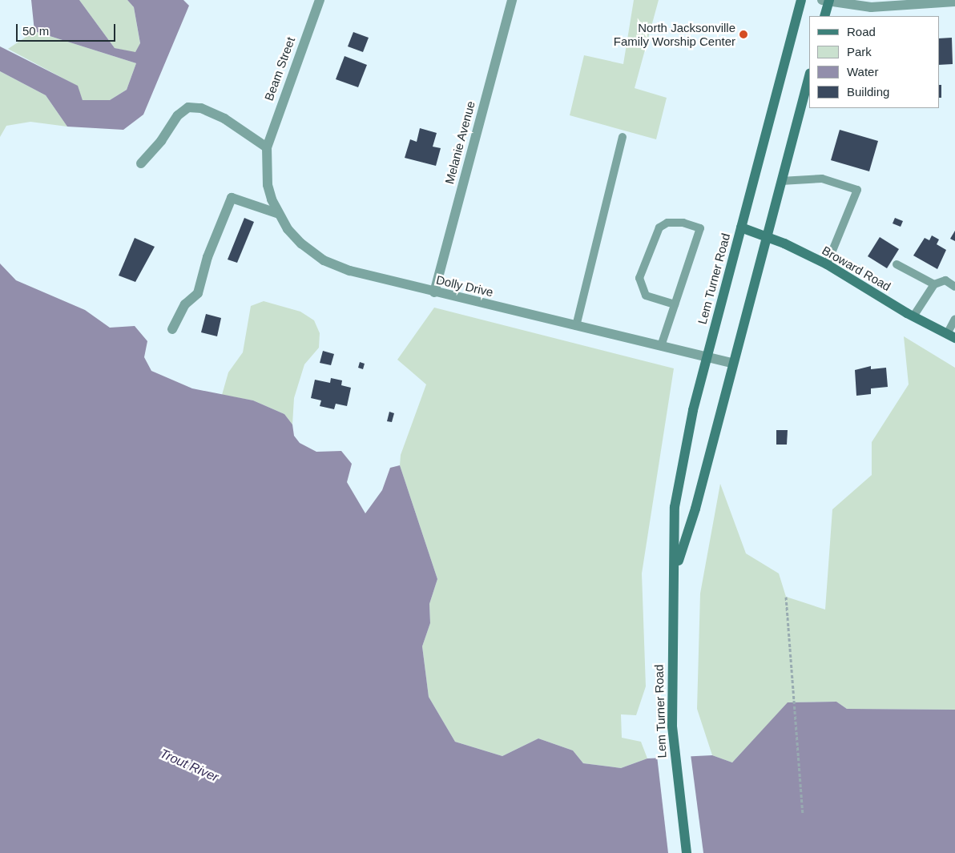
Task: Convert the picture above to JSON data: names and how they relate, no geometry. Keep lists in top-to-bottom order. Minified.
{"streets":{"main road":["Broward Road","Lem Turner Road"],"street":["Beam Street","Melanie Avenue","Dolly Drive"]},"crossings":[["Beam Street","Dolly Drive"],["Melanie Avenue","Dolly Drive"],["Broward Road","Lem Turner Road"],["Lem Turner Road","Dolly Drive"]],"water":["Trout River"],"places":["North Jacksonville Family Worship Center"],"legend":["Road","Park","Water","Building"],"scale_bar":"50 m"}
